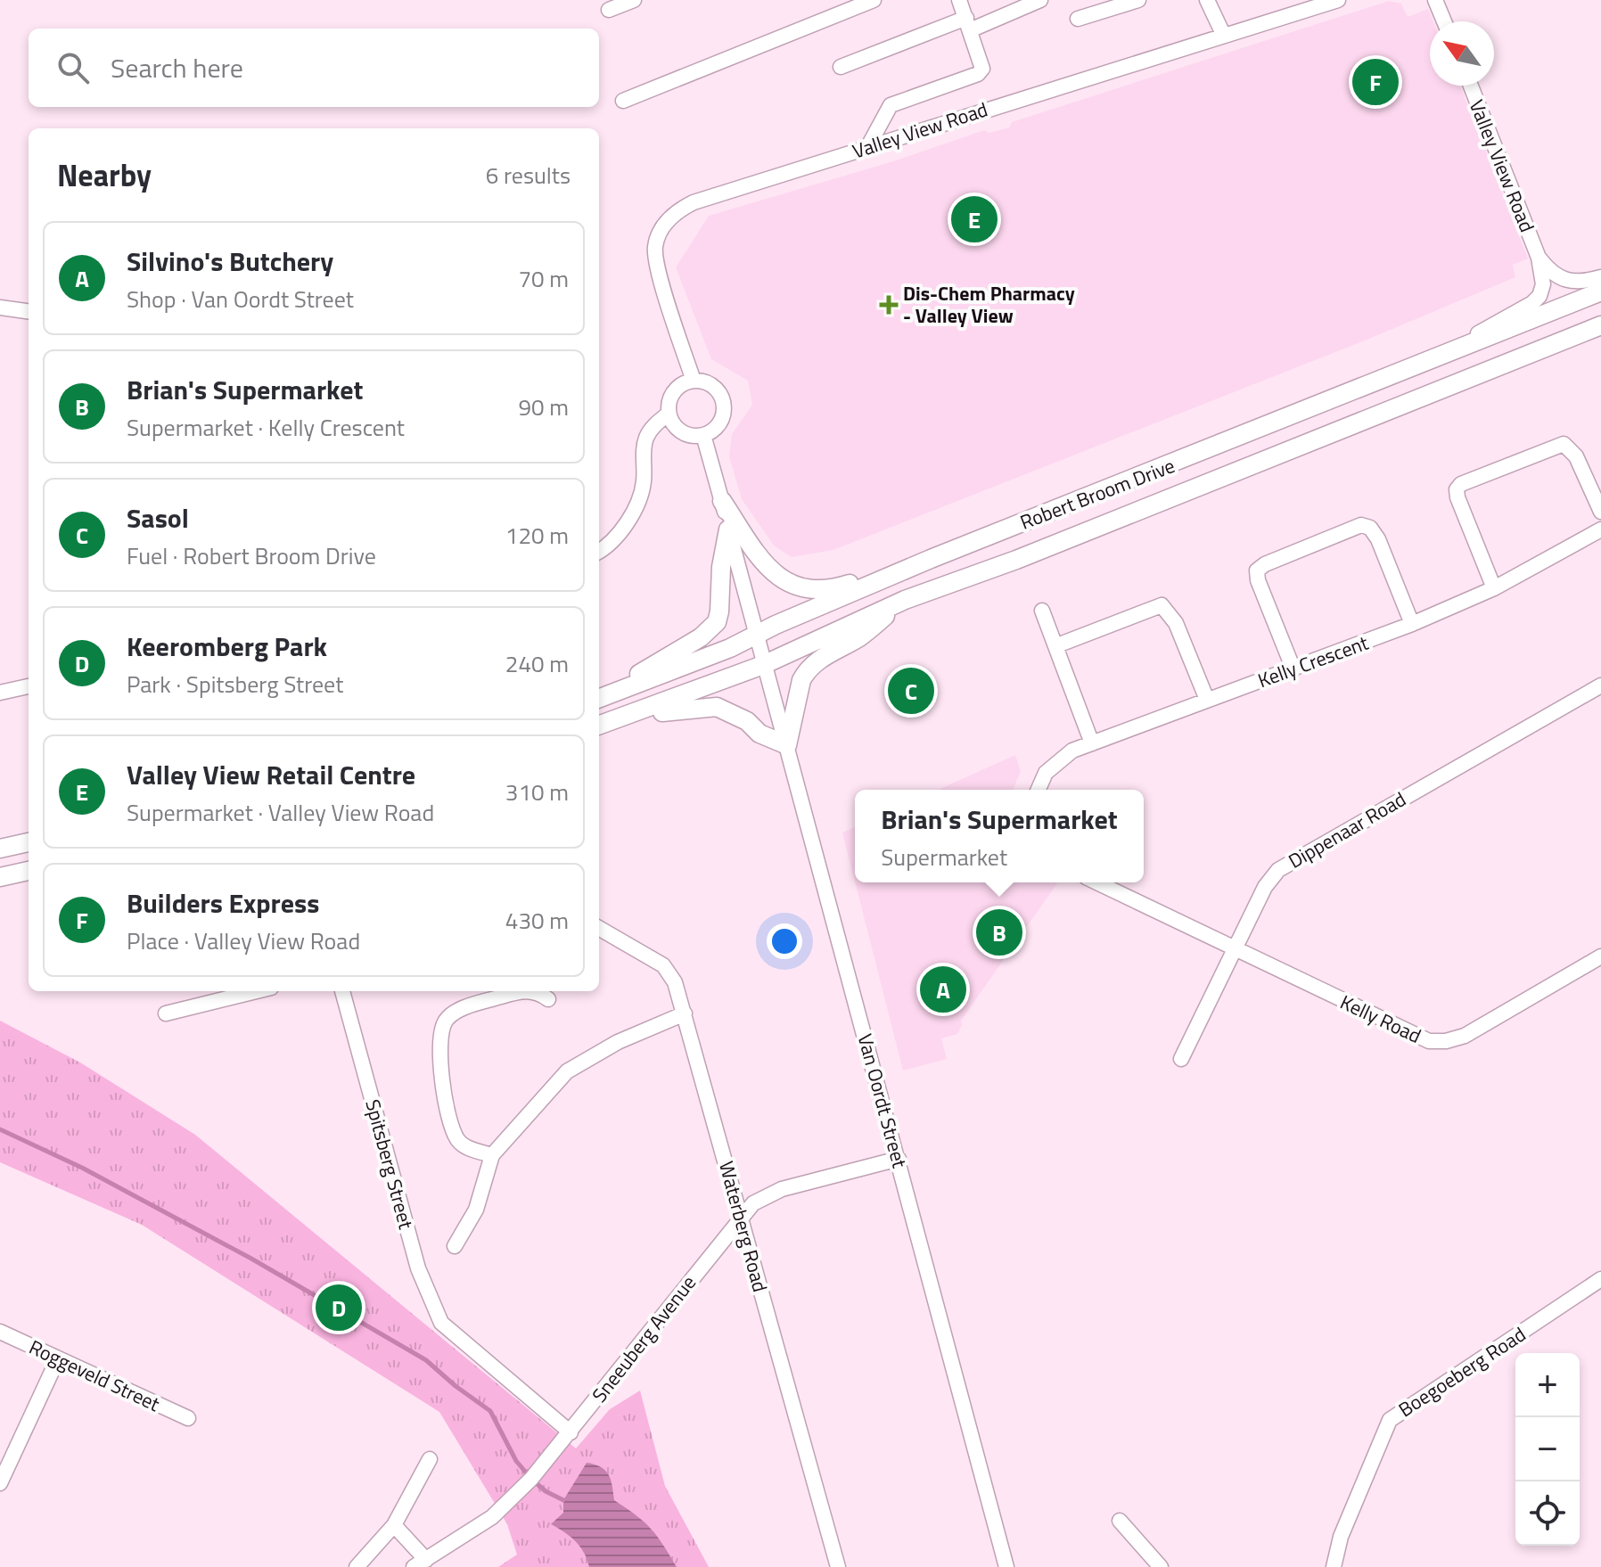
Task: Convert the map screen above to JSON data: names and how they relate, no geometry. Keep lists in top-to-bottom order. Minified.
{"streets":{"street":["Valley View Road","Robert Broom Drive","Kelly Crescent","Dippenaar Road","Kelly Road","Van Oordt Street","Spitsberg Street","Waterberg Road","Sneeuberg Avenue","Boegoeberg Road","Roggeveld Street"]},"crossings":[["Valley View Road","Robert Broom Drive"],["Robert Broom Drive","Van Oordt Street"],["Dippenaar Road","Kelly Road"],["Van Oordt Street","Sneeuberg Avenue"],["Spitsberg Street","Sneeuberg Avenue"],["Waterberg Road","Sneeuberg Avenue"]],"places":{"health":["Dis-Chem Pharmacy - Valley View"]},"north":"top left","page":{"search":"Search here","pins":["F","E","C","B","A","D"],"heading":["Nearby","6 results"],"list":[{"mark":"A","name":"Silvino's Butchery","note":"Shop · Van Oordt Street","value":"70 m"},{"mark":"B","name":"Brian's Supermarket","note":"Supermarket · Kelly Crescent","value":"90 m"},{"mark":"C","name":"Sasol","note":"Fuel · Robert Broom Drive","value":"120 m"},{"mark":"D","name":"Keeromberg Park","note":"Park · Spitsberg Street","value":"240 m"},{"mark":"E","name":"Valley View Retail Centre","note":"Supermarket · Valley View Road","value":"310 m"},{"mark":"F","name":"Builders Express","note":"Place · Valley View Road","value":"430 m"}],"popup":["Brian's Supermarket","Supermarket"],"map_buttons":["+","−"]}}
